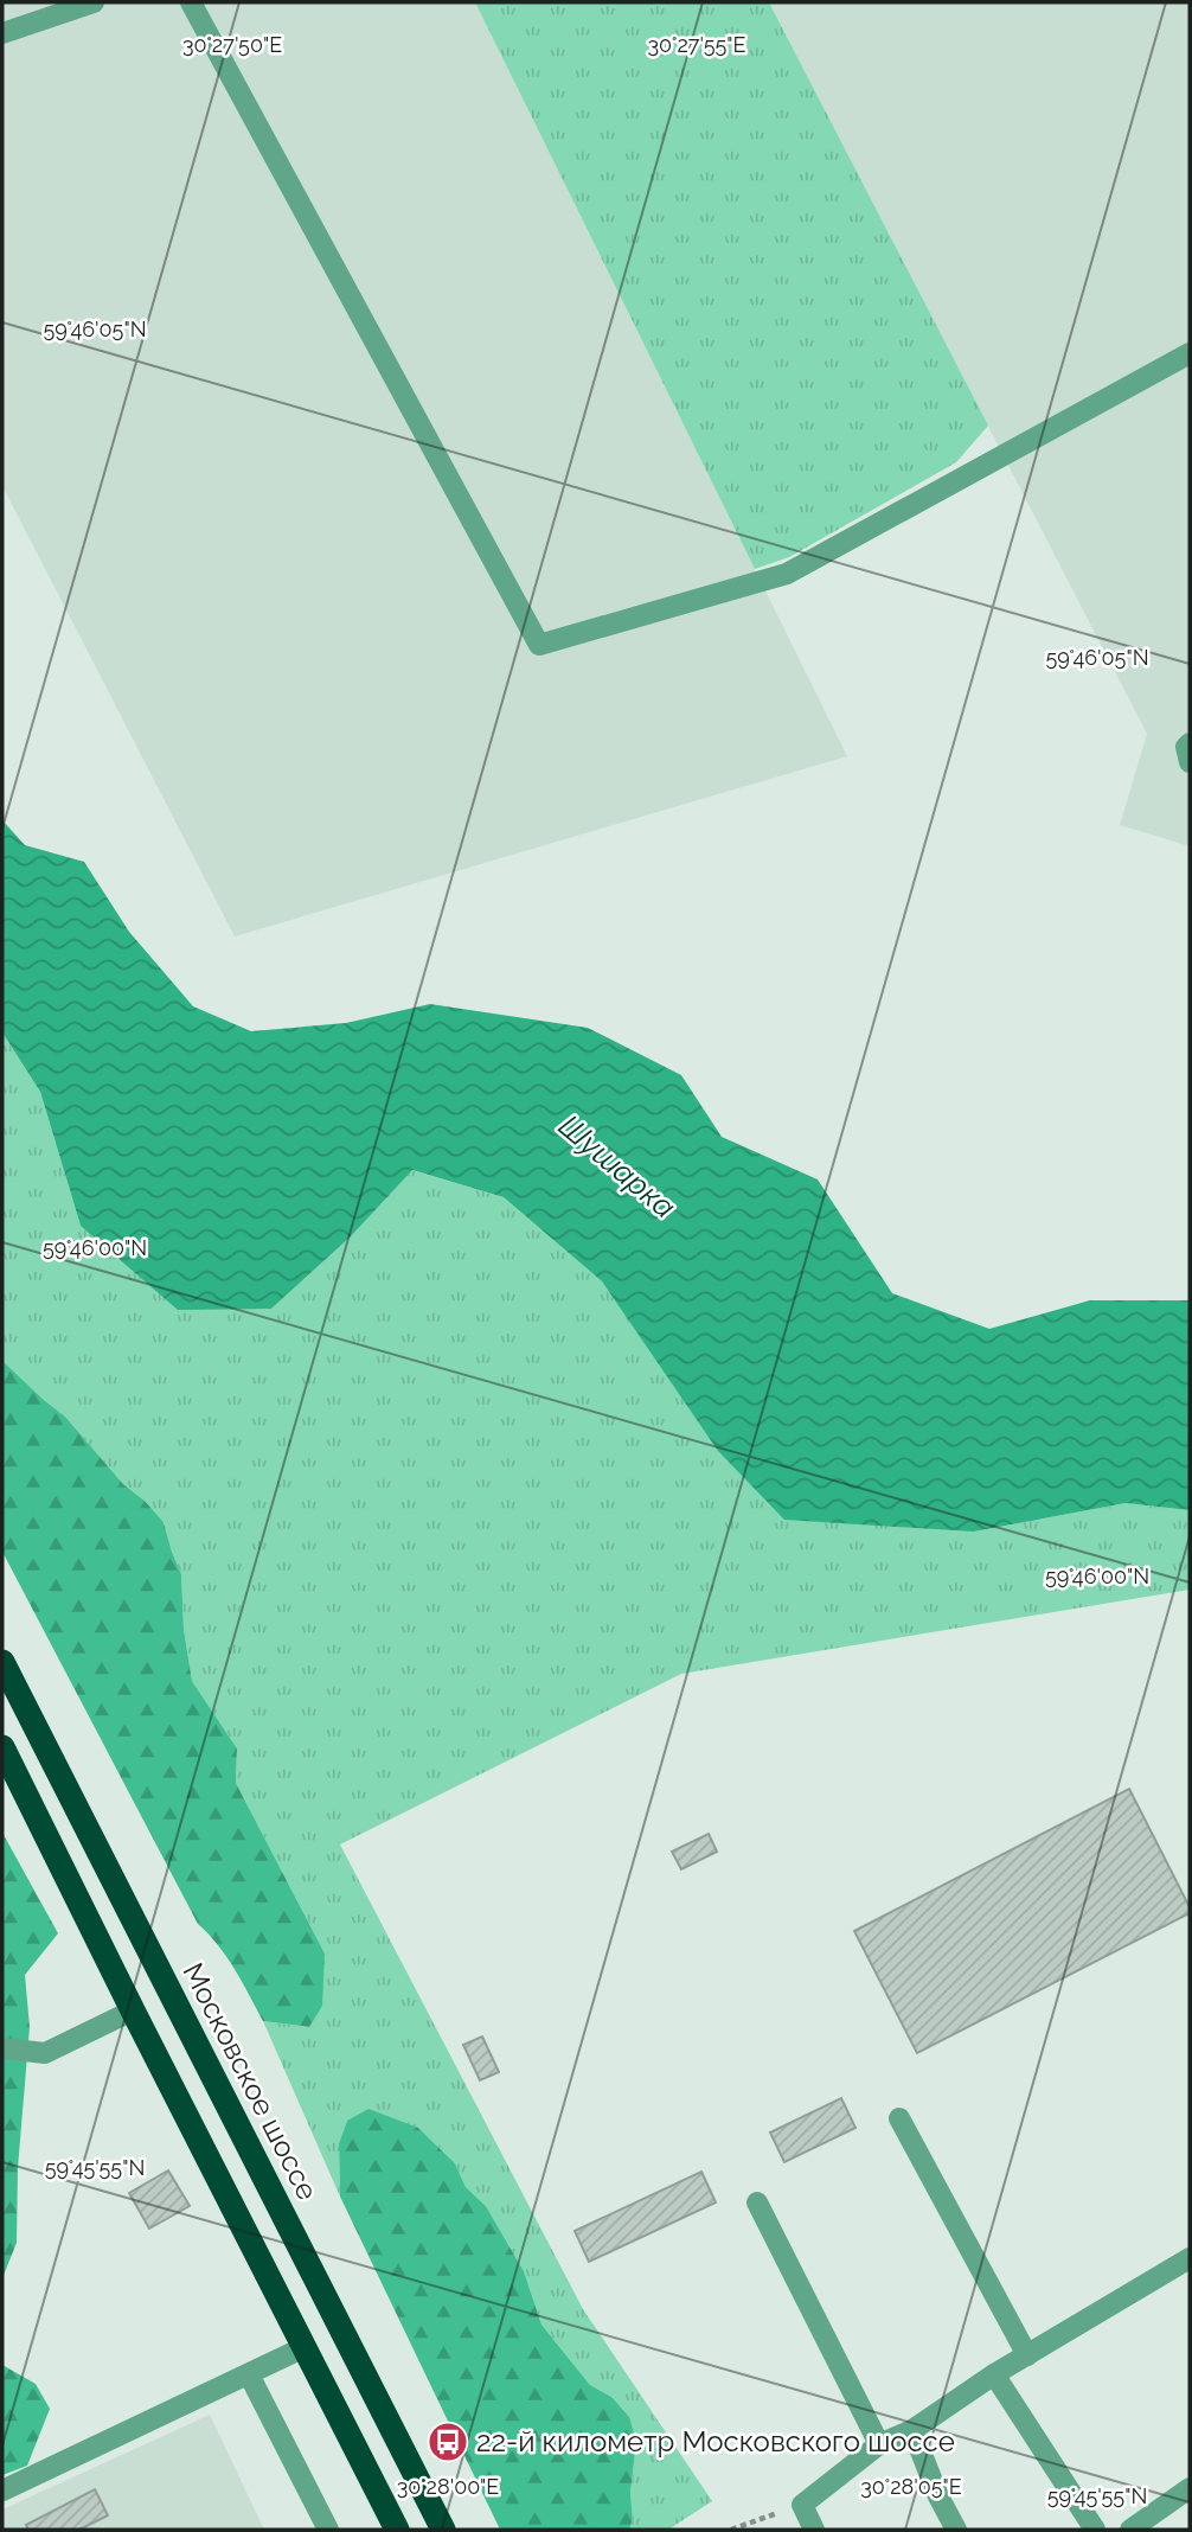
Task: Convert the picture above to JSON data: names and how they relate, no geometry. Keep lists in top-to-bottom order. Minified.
{"streets":{"highway":["Московское шоссе"]},"water":["Шушарка"],"places":{"bus stop":["22-й километр Московского шоссе"]},"coordinates":["30°27'50\"E","30°27'55\"E","59°46'05\"N","59°46'00\"N","59°45'55\"N","30°28'00\"E","30°28'05\"E"]}
